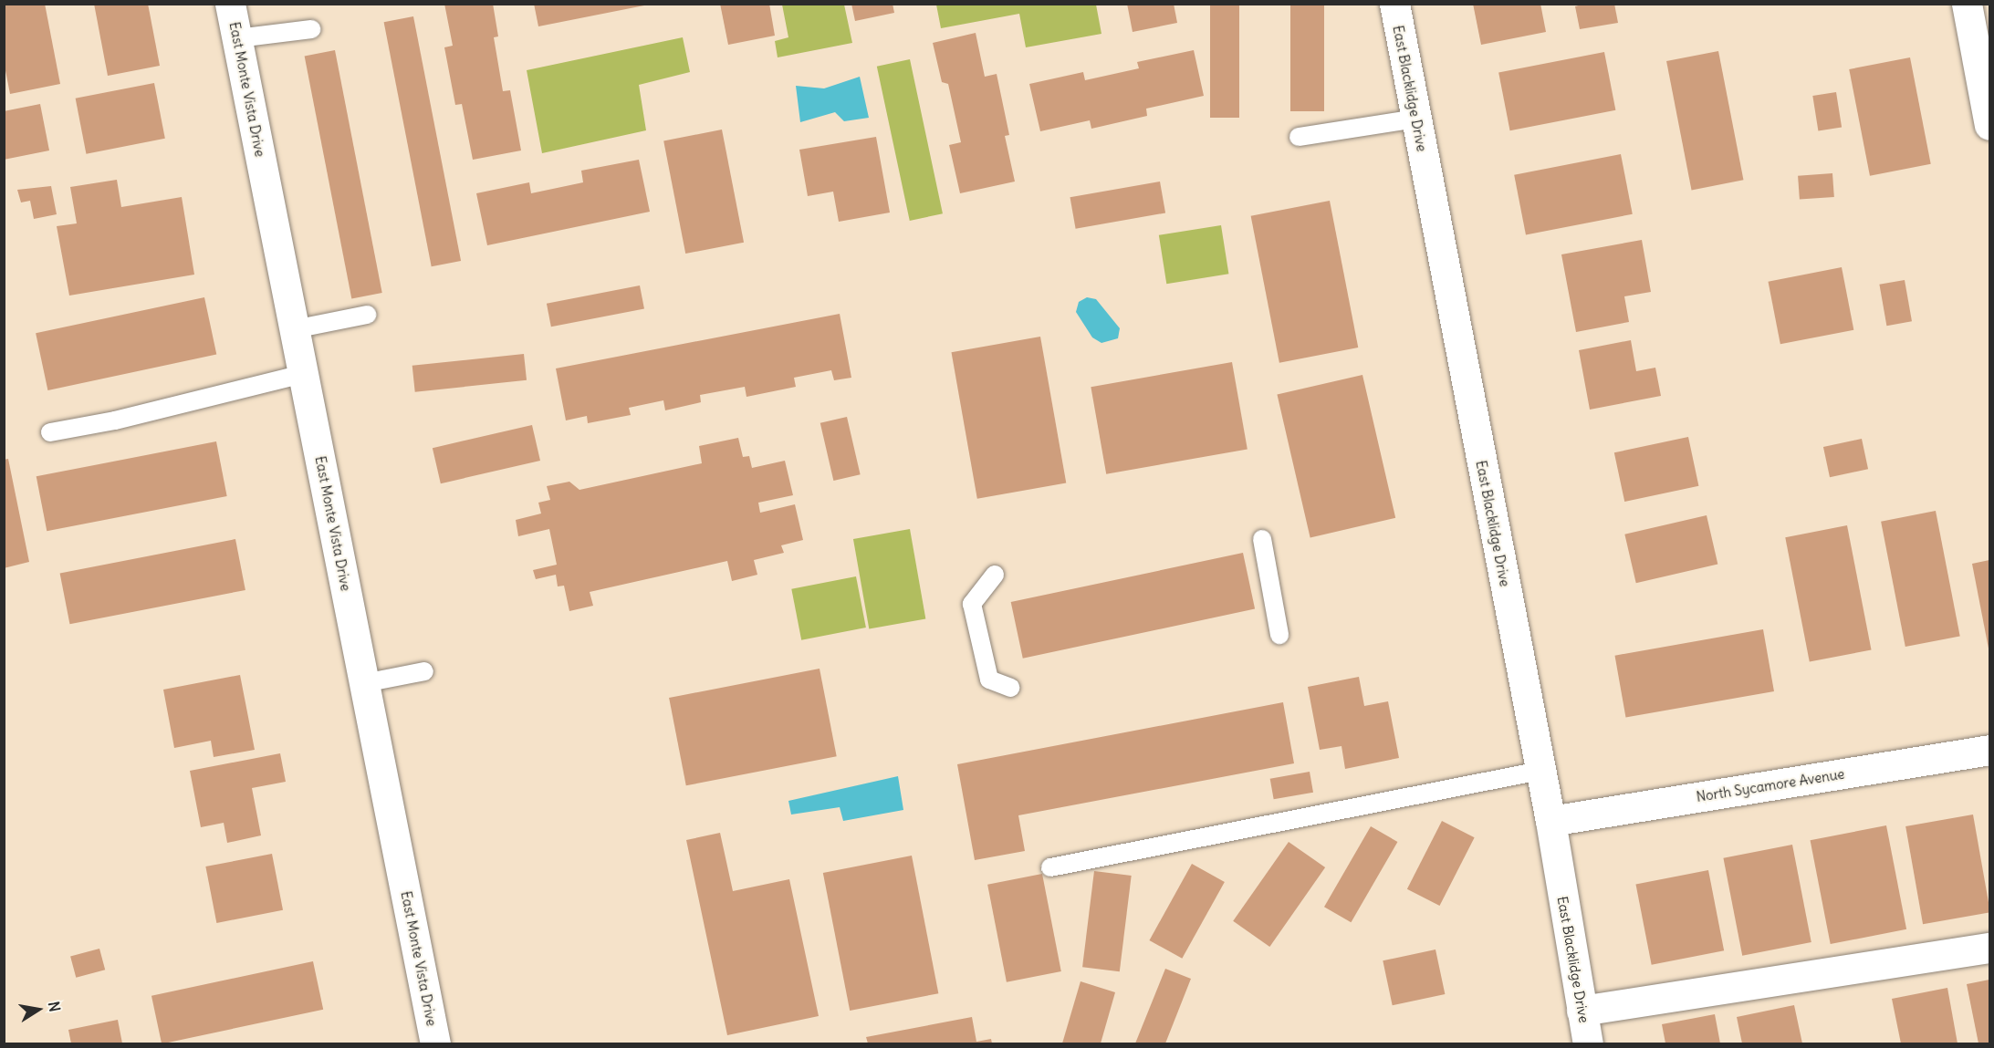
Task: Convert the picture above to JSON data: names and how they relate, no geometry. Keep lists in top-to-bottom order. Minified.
{"streets":{"street":["East Blacklidge Drive","East Monte Vista Drive","North Sycamore Avenue"]},"crossings":[["East Blacklidge Drive","North Sycamore Avenue"]],"north":"right"}
